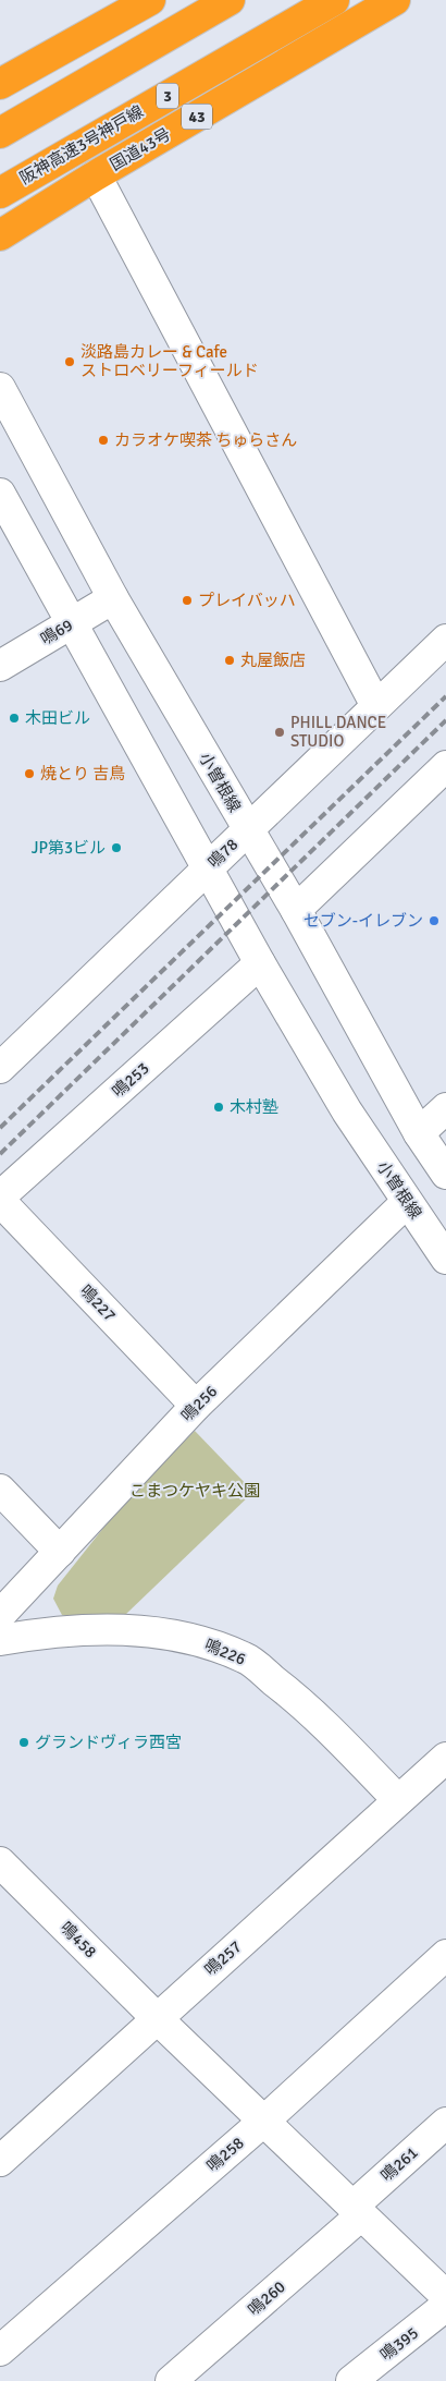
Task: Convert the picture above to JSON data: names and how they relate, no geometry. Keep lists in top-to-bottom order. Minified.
{"streets":{"highway":["3","43","阪神高速3号神戸線","国道43号"],"street":["鳴69","小曽根線","鳴78","鳴253","鳴227","鳴256","鳴226","鳴458","鳴257","鳴258","鳴261","鳴260","鳴395"]},"crossings":[["鳴69","小曽根線"],["小曽根線","鳴78"],["小曽根線","鳴253"],["小曽根線","鳴256"],["鳴227","鳴256"],["鳴226","鳴257"],["鳴458","鳴257"],["鳴458","鳴258"],["鳴458","鳴261"],["鳴458","鳴260"],["鳴261","鳴260"]],"parks":["こまつケヤキ公園"],"places":["淡路島カレー & Cafe ストロベリーフィールド","カラオケ喫茶 ちゅらさん","プレイバッハ","丸屋飯店","木田ビル","PHILL DANCE STUDIO","焼とり 吉鳥","JP第3ビル","セブン-イレブン","木村塾","グランドヴィラ西宮"]}
